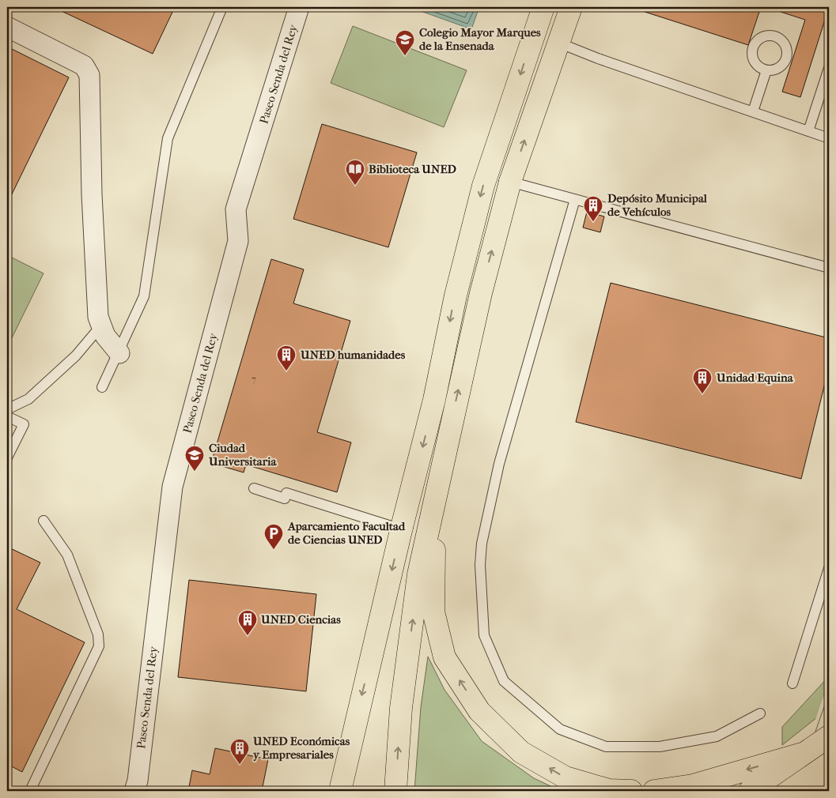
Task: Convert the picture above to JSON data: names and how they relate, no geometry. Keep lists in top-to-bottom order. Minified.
{"streets":{"street":["Paseo Senda del Rey"]},"places":{"school or university":["Colegio Mayor Marques de la Ensenada","Ciudad Universitaria"],"library":["Biblioteca UNED"],"building":["Depósito Municipal de Vehículos","UNED humanidades","Unidad Equina","UNED Ciencias","UNED Económicas y Empresariales"],"parking":["Aparcamiento Facultad de Ciencias UNED"]},"house_numbers":["7"]}
